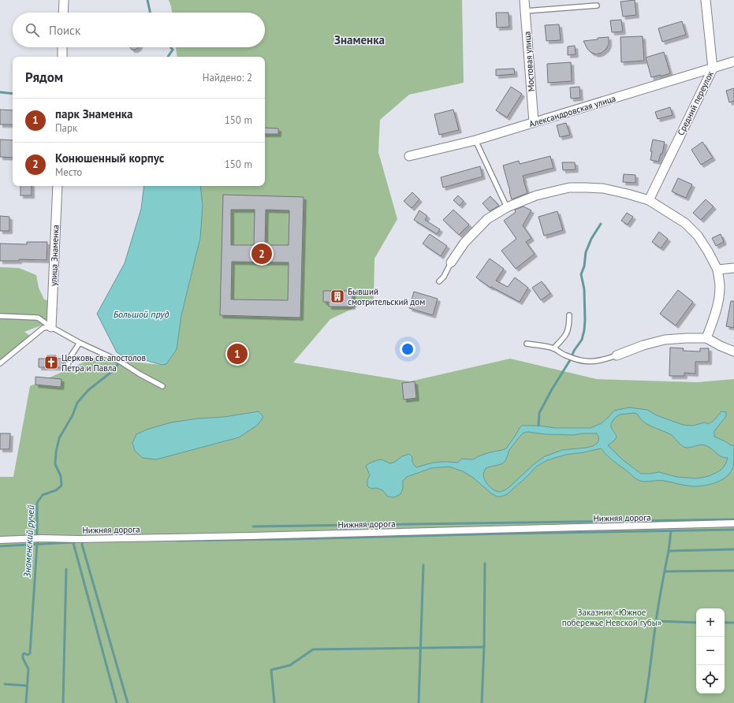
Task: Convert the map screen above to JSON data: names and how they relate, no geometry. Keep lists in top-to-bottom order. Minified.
{"streets":{"street":["Мостовая улица","Средний переулок","Александровская улица","улица Знаменка","Нижняя дорога"]},"crossings":[["Мостовая улица","Александровская улица"],["Средний переулок","Александровская улица"]],"districts":["Знаменка"],"water":["Большой пруд","Знаменский ручей"],"parks":["Заказник «Южное побережье Невской губы»"],"places":{"building":["Бывший смотрительский дом"],"church":["Церковь св. апостолов Петра и Павла"]},"page":{"search":"Поиск","heading":["Рядом","Найдено: 2"],"list":[{"mark":"1","name":"парк Знаменка","note":"Парк","value":"150 m"},{"mark":"2","name":"Конюшенный корпус","note":"Место","value":"150 m"}],"pins":["2","1"],"map_buttons":["+","−"]}}
